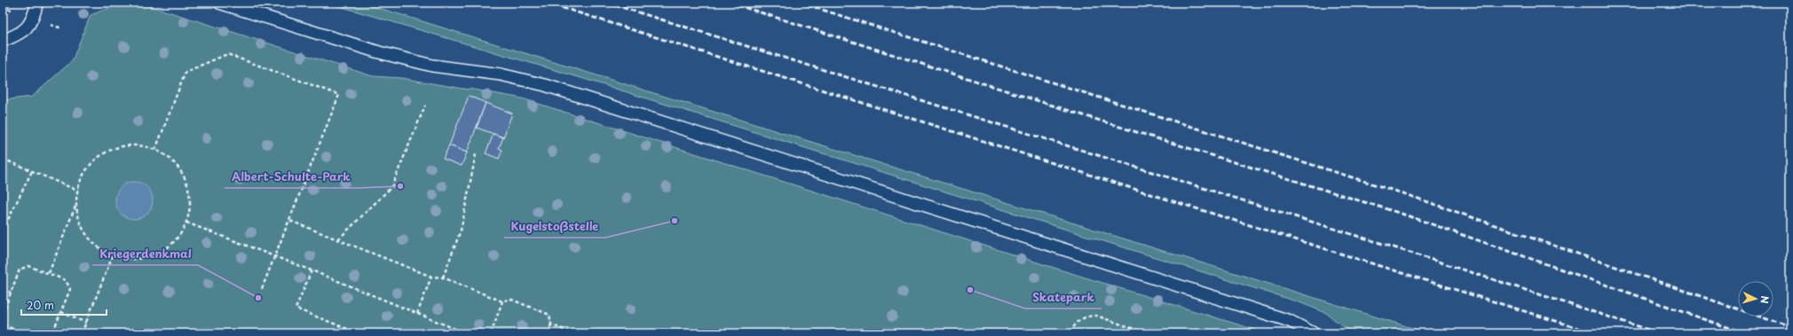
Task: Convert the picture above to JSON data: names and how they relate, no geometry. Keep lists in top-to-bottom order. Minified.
{"places":["Albert-Schulte-Park","Kugelstoßstelle","Skatepark","Kriegerdenkmal"],"scale_bar":"20 m","north":"right"}
